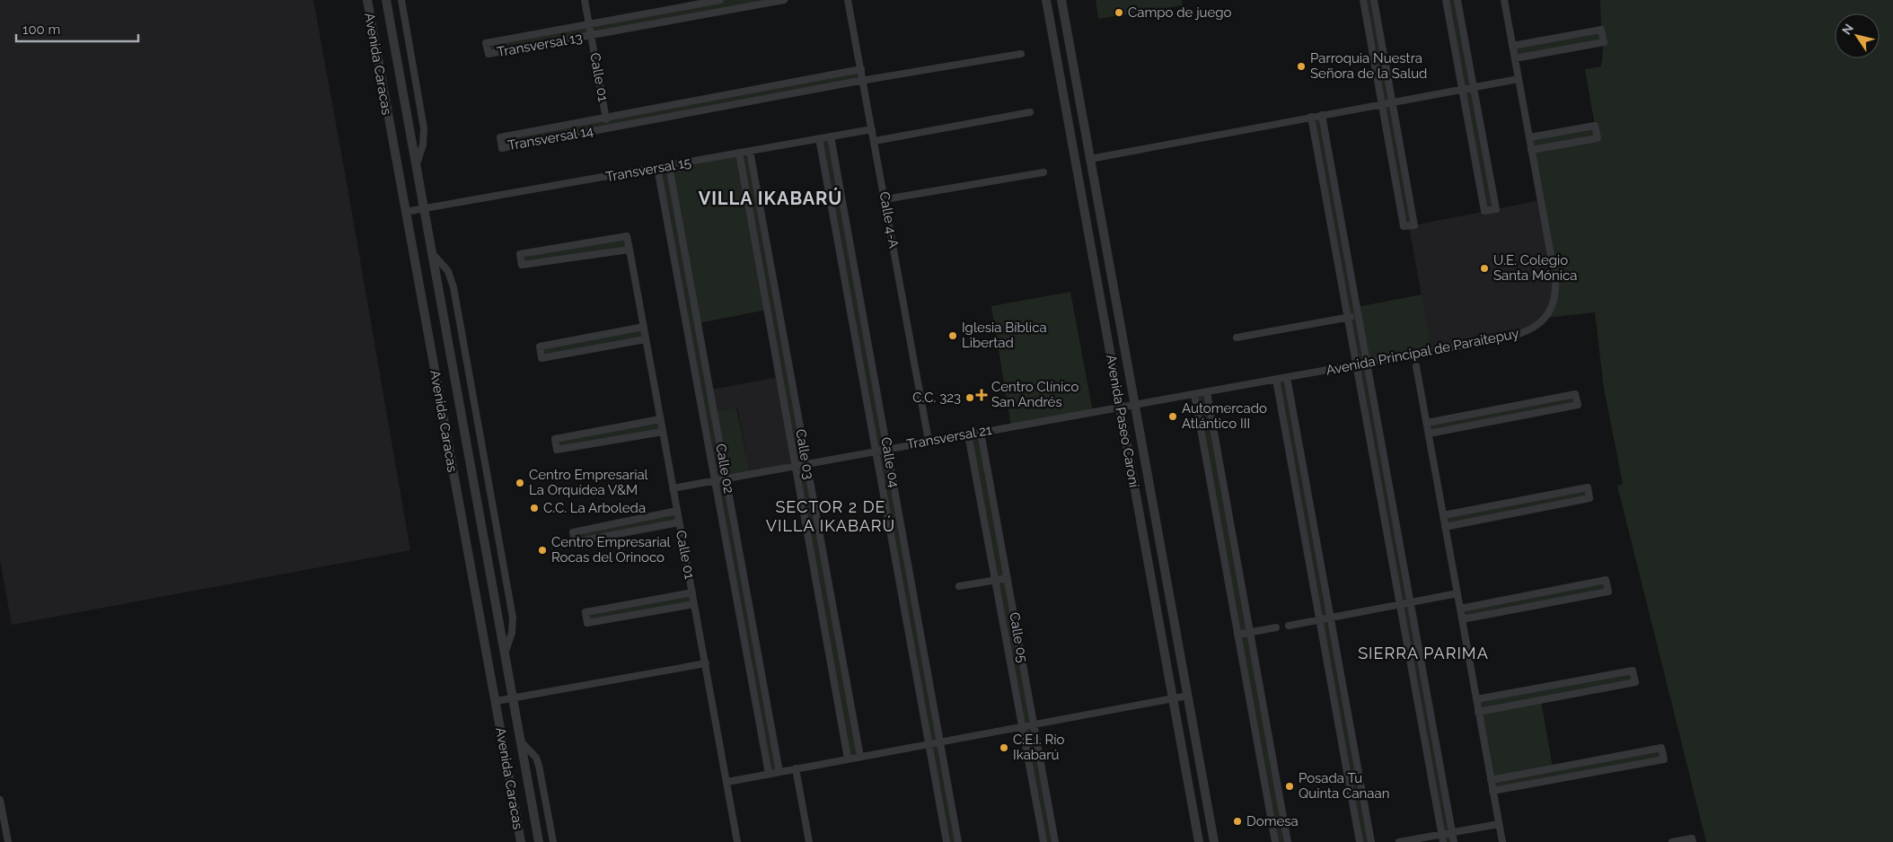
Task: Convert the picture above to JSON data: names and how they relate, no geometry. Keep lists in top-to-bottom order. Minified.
{"streets":{"street":["Transversal 13","Avenida Caracas","Calle 01","Transversal 14","Transversal 15","Calle 4-A","Avenida Principal de Paraitepuy","Avenida Paseo Caroní","Transversal 21","Calle 03","Calle 04","Calle 02","Calle 05"]},"crossings":[["Transversal 13","Calle 01"],["Avenida Caracas","Transversal 15"],["Calle 01","Transversal 14"],["Calle 01","Transversal 21"],["Transversal 14","Calle 4-A"],["Transversal 15","Calle 4-A"],["Transversal 15","Calle 03"],["Transversal 15","Calle 04"],["Transversal 15","Calle 02"],["Calle 4-A","Transversal 21"],["Avenida Principal de Paraitepuy","Avenida Paseo Caroní"],["Avenida Principal de Paraitepuy","Transversal 21"],["Avenida Paseo Caroní","Transversal 21"],["Transversal 21","Calle 03"],["Transversal 21","Calle 04"],["Transversal 21","Calle 02"],["Transversal 21","Calle 05"]],"districts":["VILLA IKABARÚ","SECTOR 2 DE VILLA IKABARÚ","SIERRA PARIMA"],"places":{"other":["Campo de juego","Parroquia Nuestra Señora de la Salud","U.E. Colegio Santa Mónica","Iglesia Bíblica Libertad","C.C. 323","Automercado Atlántico III","Centro Empresarial La Orquídea V&M","C.C. La Arboleda","Centro Empresarial Rocas del Orinoco","C.E.I. Río Ikabarú","Posada Tu Quinta Canaan","Domesa"],"health":["Centro Clínico San Andrés"]},"scale_bar":"100 m","north":"top left"}
